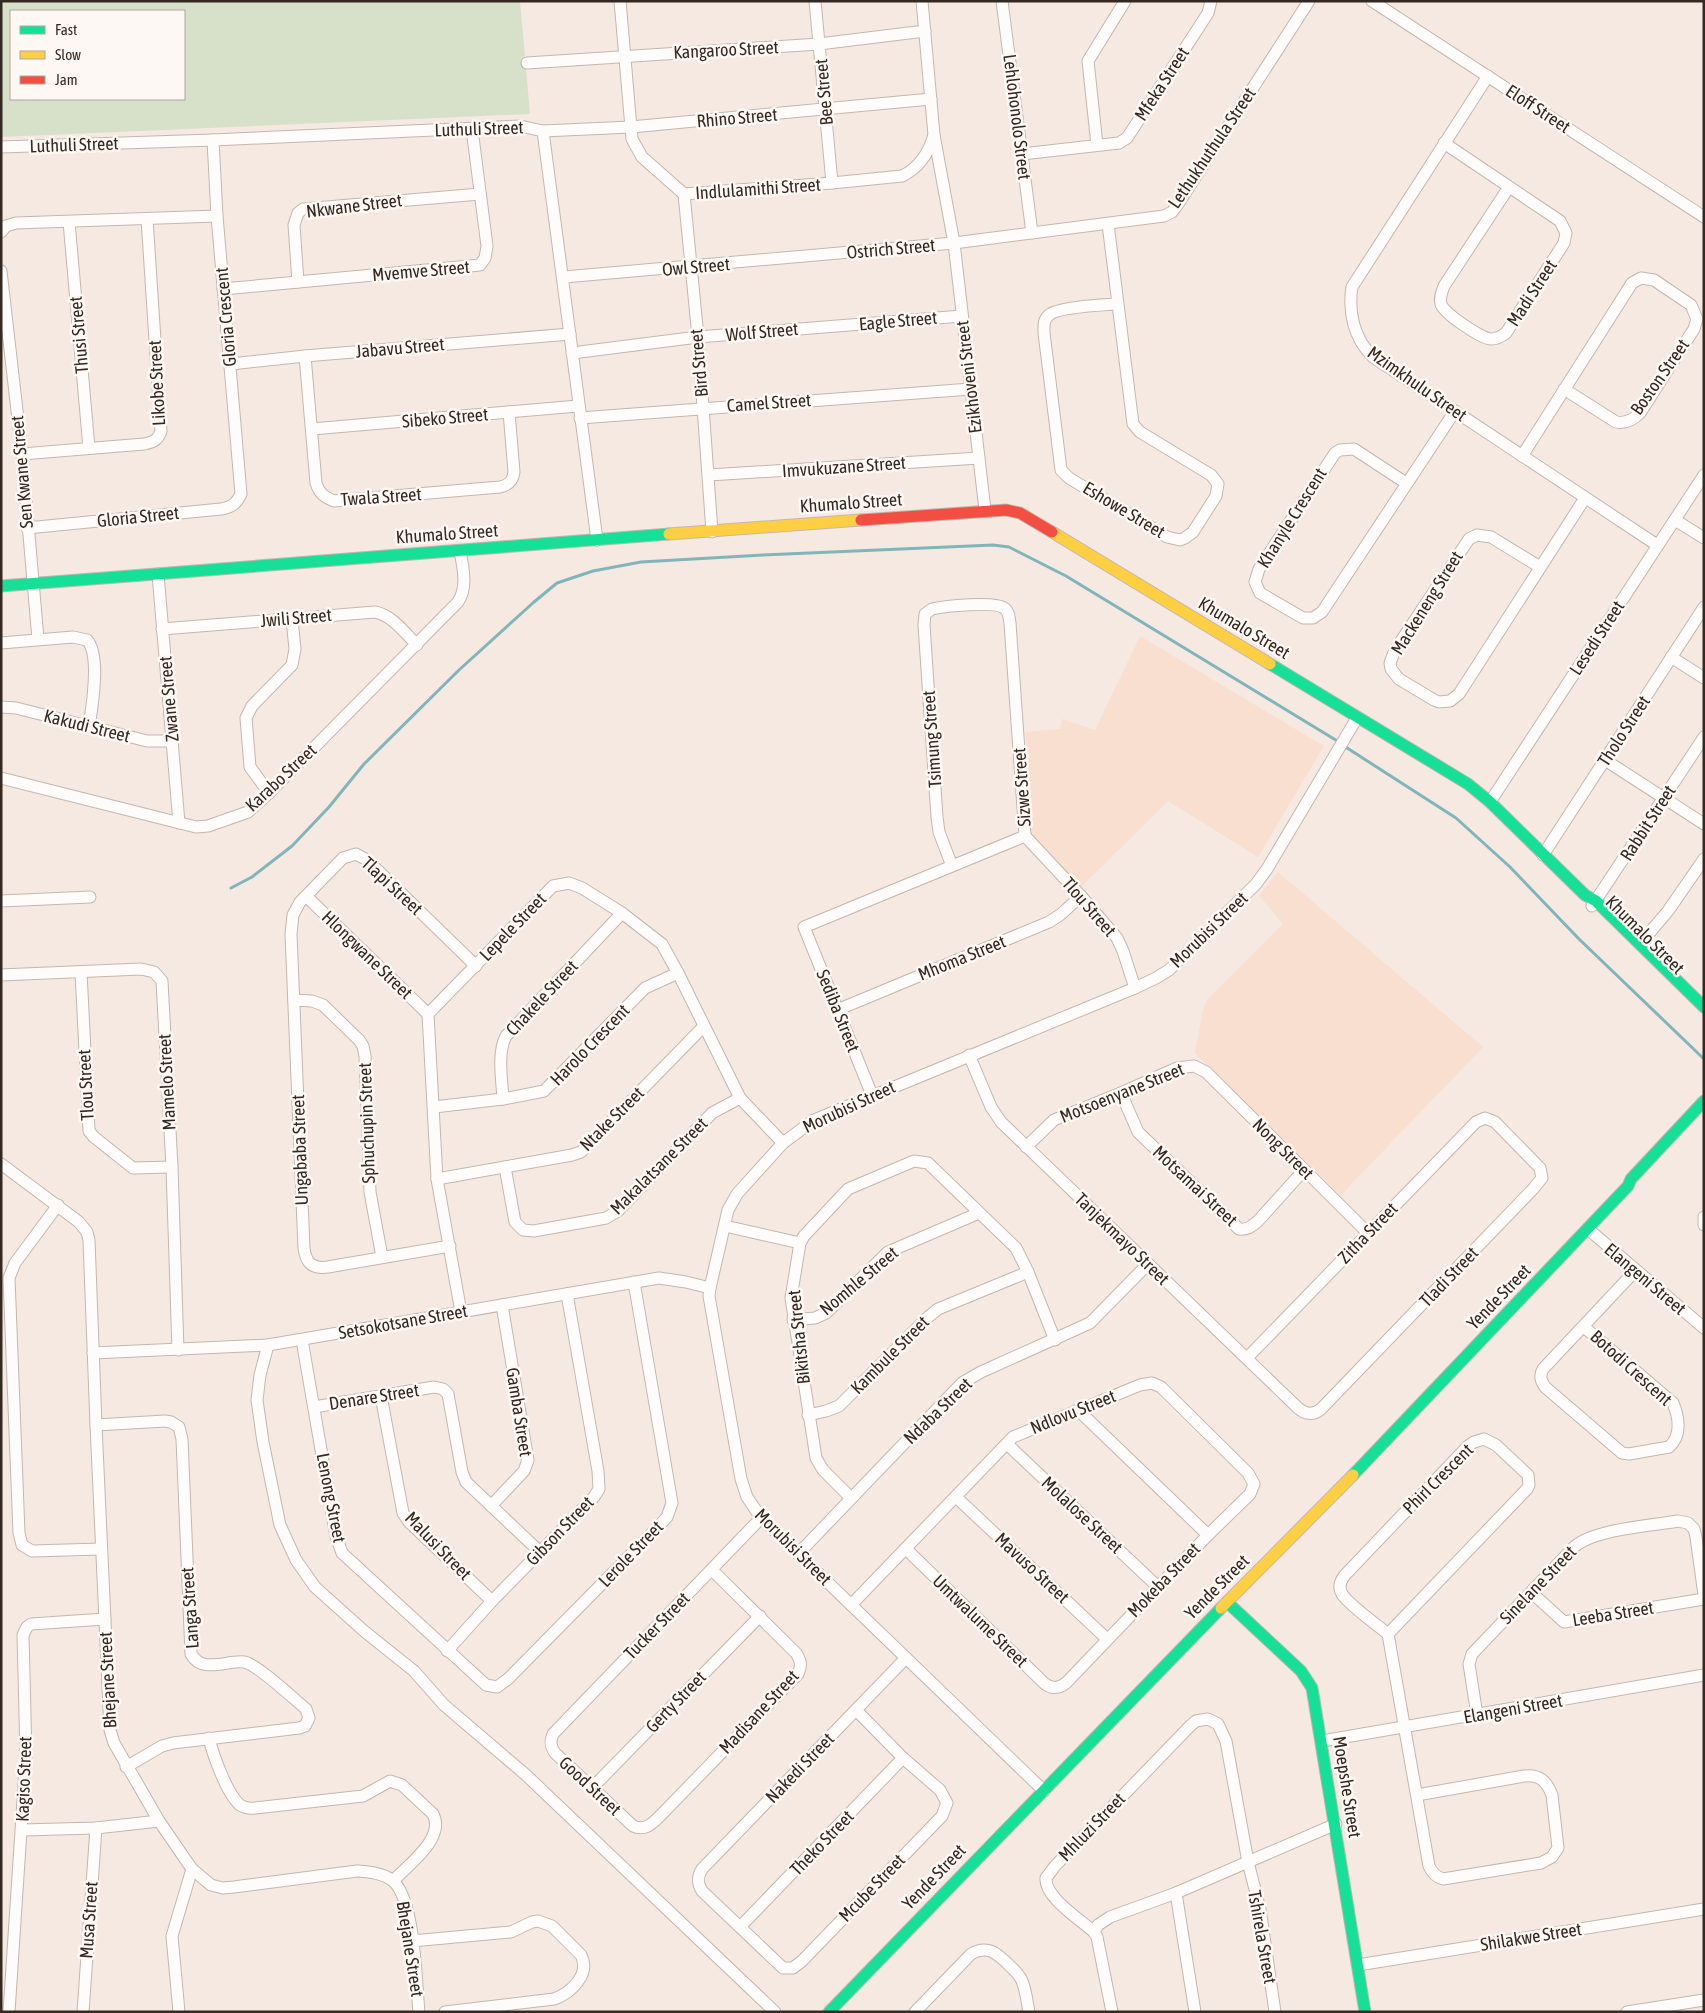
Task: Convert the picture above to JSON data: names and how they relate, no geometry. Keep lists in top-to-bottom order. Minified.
{"streets":{"street":["Kangaroo Street","Mfeka Street","Bee Street","Eloff Street","Lehlohonolo Street","Rhino Street","Luthuli Street","Lethukhuthula Street","Indlulamithi Street","Nkwane Street","Ostrich Street","Owl Street","Mvemve Street","Madi Street","Gloria Crescent","Eagle Street","Wolf Street","Thusi Street","Jabavu Street","Bird Street","Ezikhoveni Street","Boston Street","Likobe Street","Mzimkhulu Street","Camel Street","Sibeko Street","Imvukuzane Street","Sen Kwane Street","Twala Street","Khumalo Street","Eshowe Street","Gloria Street","Khanyle Crescent","Mackeneng Street","Jwili Street","Lesedi Street","Zwane Street","Kakudi Street","Tholo Street","Tsimung Street","Karabo Street","Sizwe Street","Rabbit Street","Tlapi Street","Tlou Street","Lepele Street","Morubisi Street","Hlongwane Street","Mhoma Street","Chakele Street","Sediba Street","Harolo Crescent","Mamelo Street","Motsoenyane Street","Ntake Street","Sphuchupin Street","Nong Street","Ungababa Street","Makalatsane Street","Motsamai Street","Zitha Street","Tanjekmayo Street","Tladi Street","Elangeni Street","Nomhle Street","Yende Street","Setsokotsane Street","Bikitsha Street","Kambule Street","Botodi Crescent","Denare Street","Ndaba Street","Gamba Street","Ndlovu Street","PhirI Crescent","Lenong Street","Molalose Street","Gibson Street","Malusi Street","Lerole Street","Mavuso Street","Mokeba Street","Sinelane Street","Langa Street","Leeba Street","Umtwalume Street","Tucker Street","Bhejane Street","Gerty Street","Madisane Street","Nakedi Street","Kagiso Street","Good Street","Moepshe Street","Mhluzi Street","Theko Street","Mcube Street","Musa Street","Tshirela Street","Shilakwe Street"]},"crossings":[["Kangaroo Street","Bee Street"],["Kangaroo Street","Indlulamithi Street"],["Mfeka Street","Lehlohonolo Street"],["Bee Street","Rhino Street"],["Bee Street","Indlulamithi Street"],["Eloff Street","Mzimkhulu Street"],["Lehlohonolo Street","Lethukhuthula Street"],["Rhino Street","Luthuli Street"],["Rhino Street","Indlulamithi Street"],["Luthuli Street","Owl Street"],["Luthuli Street","Mvemve Street"],["Luthuli Street","Gloria Crescent"],["Luthuli Street","Wolf Street"],["Luthuli Street","Jabavu Street"],["Luthuli Street","Camel Street"],["Luthuli Street","Sibeko Street"],["Luthuli Street","Khumalo Street"],["Lethukhuthula Street","Ostrich Street"],["Lethukhuthula Street","Ezikhoveni Street"],["Lethukhuthula Street","Eshowe Street"],["Indlulamithi Street","Bird Street"],["Nkwane Street","Mvemve Street"],["Ostrich Street","Owl Street"],["Ostrich Street","Ezikhoveni Street"],["Owl Street","Bird Street"],["Mvemve Street","Gloria Crescent"],["Madi Street","Mzimkhulu Street"],["Gloria Crescent","Jabavu Street"],["Gloria Crescent","Gloria Street"],["Eagle Street","Wolf Street"],["Eagle Street","Ezikhoveni Street"],["Wolf Street","Bird Street"],["Thusi Street","Likobe Street"],["Jabavu Street","Twala Street"],["Bird Street","Camel Street"],["Bird Street","Imvukuzane Street"],["Bird Street","Khumalo Street"],["Ezikhoveni Street","Camel Street"],["Ezikhoveni Street","Imvukuzane Street"],["Ezikhoveni Street","Khumalo Street"],["Boston Street","Mzimkhulu Street"],["Likobe Street","Sen Kwane Street"],["Mzimkhulu Street","Khanyle Crescent"],["Mzimkhulu Street","Mackeneng Street"],["Mzimkhulu Street","Lesedi Street"],["Camel Street","Sibeko Street"],["Sibeko Street","Twala Street"],["Sen Kwane Street","Khumalo Street"],["Sen Kwane Street","Gloria Street"],["Khumalo Street","Lesedi Street"],["Khumalo Street","Zwane Street"],["Khumalo Street","Tholo Street"],["Khumalo Street","Karabo Street"],["Khumalo Street","Rabbit Street"],["Khumalo Street","Morubisi Street"],["Jwili Street","Zwane Street"],["Jwili Street","Karabo Street"],["Zwane Street","Kakudi Street"],["Zwane Street","Karabo Street"],["Tsimung Street","Sizwe Street"],["Sizwe Street","Tlou Street"],["Sizwe Street","Sediba Street"],["Tlapi Street","Lepele Street"],["Tlapi Street","Hlongwane Street"],["Tlapi Street","Ungababa Street"],["Tlou Street","Morubisi Street"],["Tlou Street","Mhoma Street"],["Tlou Street","Mamelo Street"],["Lepele Street","Morubisi Street"],["Lepele Street","Hlongwane Street"],["Lepele Street","Chakele Street"],["Lepele Street","Harolo Crescent"],["Lepele Street","Ntake Street"],["Lepele Street","Makalatsane Street"],["Morubisi Street","Sediba Street"],["Morubisi Street","Tanjekmayo Street"],["Morubisi Street","Yende Street"],["Morubisi Street","Setsokotsane Street"],["Morubisi Street","Ndaba Street"],["Morubisi Street","Ndlovu Street"],["Morubisi Street","Tucker Street"],["Morubisi Street","Nakedi Street"],["Hlongwane Street","Ungababa Street"],["Mhoma Street","Sediba Street"],["Chakele Street","Harolo Crescent"],["Mamelo Street","Setsokotsane Street"],["Motsoenyane Street","Nong Street"],["Motsoenyane Street","Motsamai Street"],["Motsoenyane Street","Tanjekmayo Street"],["Ntake Street","Makalatsane Street"],["Sphuchupin Street","Ungababa Street"],["Nong Street","Motsamai Street"],["Nong Street","Zitha Street"],["Zitha Street","Tanjekmayo Street"],["Zitha Street","Tladi Street"],["Tanjekmayo Street","Tladi Street"],["Tanjekmayo Street","Ndaba Street"],["Elangeni Street","Yende Street"],["Elangeni Street","Botodi Crescent"],["Elangeni Street","Sinelane Street"],["Elangeni Street","Moepshe Street"],["Nomhle Street","Bikitsha Street"],["Yende Street","Moepshe Street"],["Setsokotsane Street","Gamba Street"],["Setsokotsane Street","Lenong Street"],["Setsokotsane Street","Gibson Street"],["Setsokotsane Street","Lerole Street"],["Setsokotsane Street","Bhejane Street"],["Bikitsha Street","Kambule Street"],["Bikitsha Street","Ndaba Street"],["Denare Street","Gamba Street"],["Denare Street","Lenong Street"],["Denare Street","Malusi Street"],["Ndlovu Street","Molalose Street"],["Ndlovu Street","Mavuso Street"],["Ndlovu Street","Mokeba Street"],["Ndlovu Street","Umtwalume Street"],["Lenong Street","Gibson Street"],["Lenong Street","Lerole Street"],["Molalose Street","Mokeba Street"],["Gibson Street","Malusi Street"],["Mavuso Street","Mokeba Street"],["Mokeba Street","Umtwalume Street"],["Sinelane Street","Leeba Street"],["Langa Street","Bhejane Street"],["Tucker Street","Madisane Street"],["Tucker Street","Good Street"],["Bhejane Street","Kagiso Street"],["Gerty Street","Madisane Street"],["Gerty Street","Good Street"],["Madisane Street","Good Street"],["Nakedi Street","Mcube Street"],["Moepshe Street","Shilakwe Street"],["Mhluzi Street","Tshirela Street"],["Theko Street","Mcube Street"]],"legend":["Fast","Slow","Jam"]}
